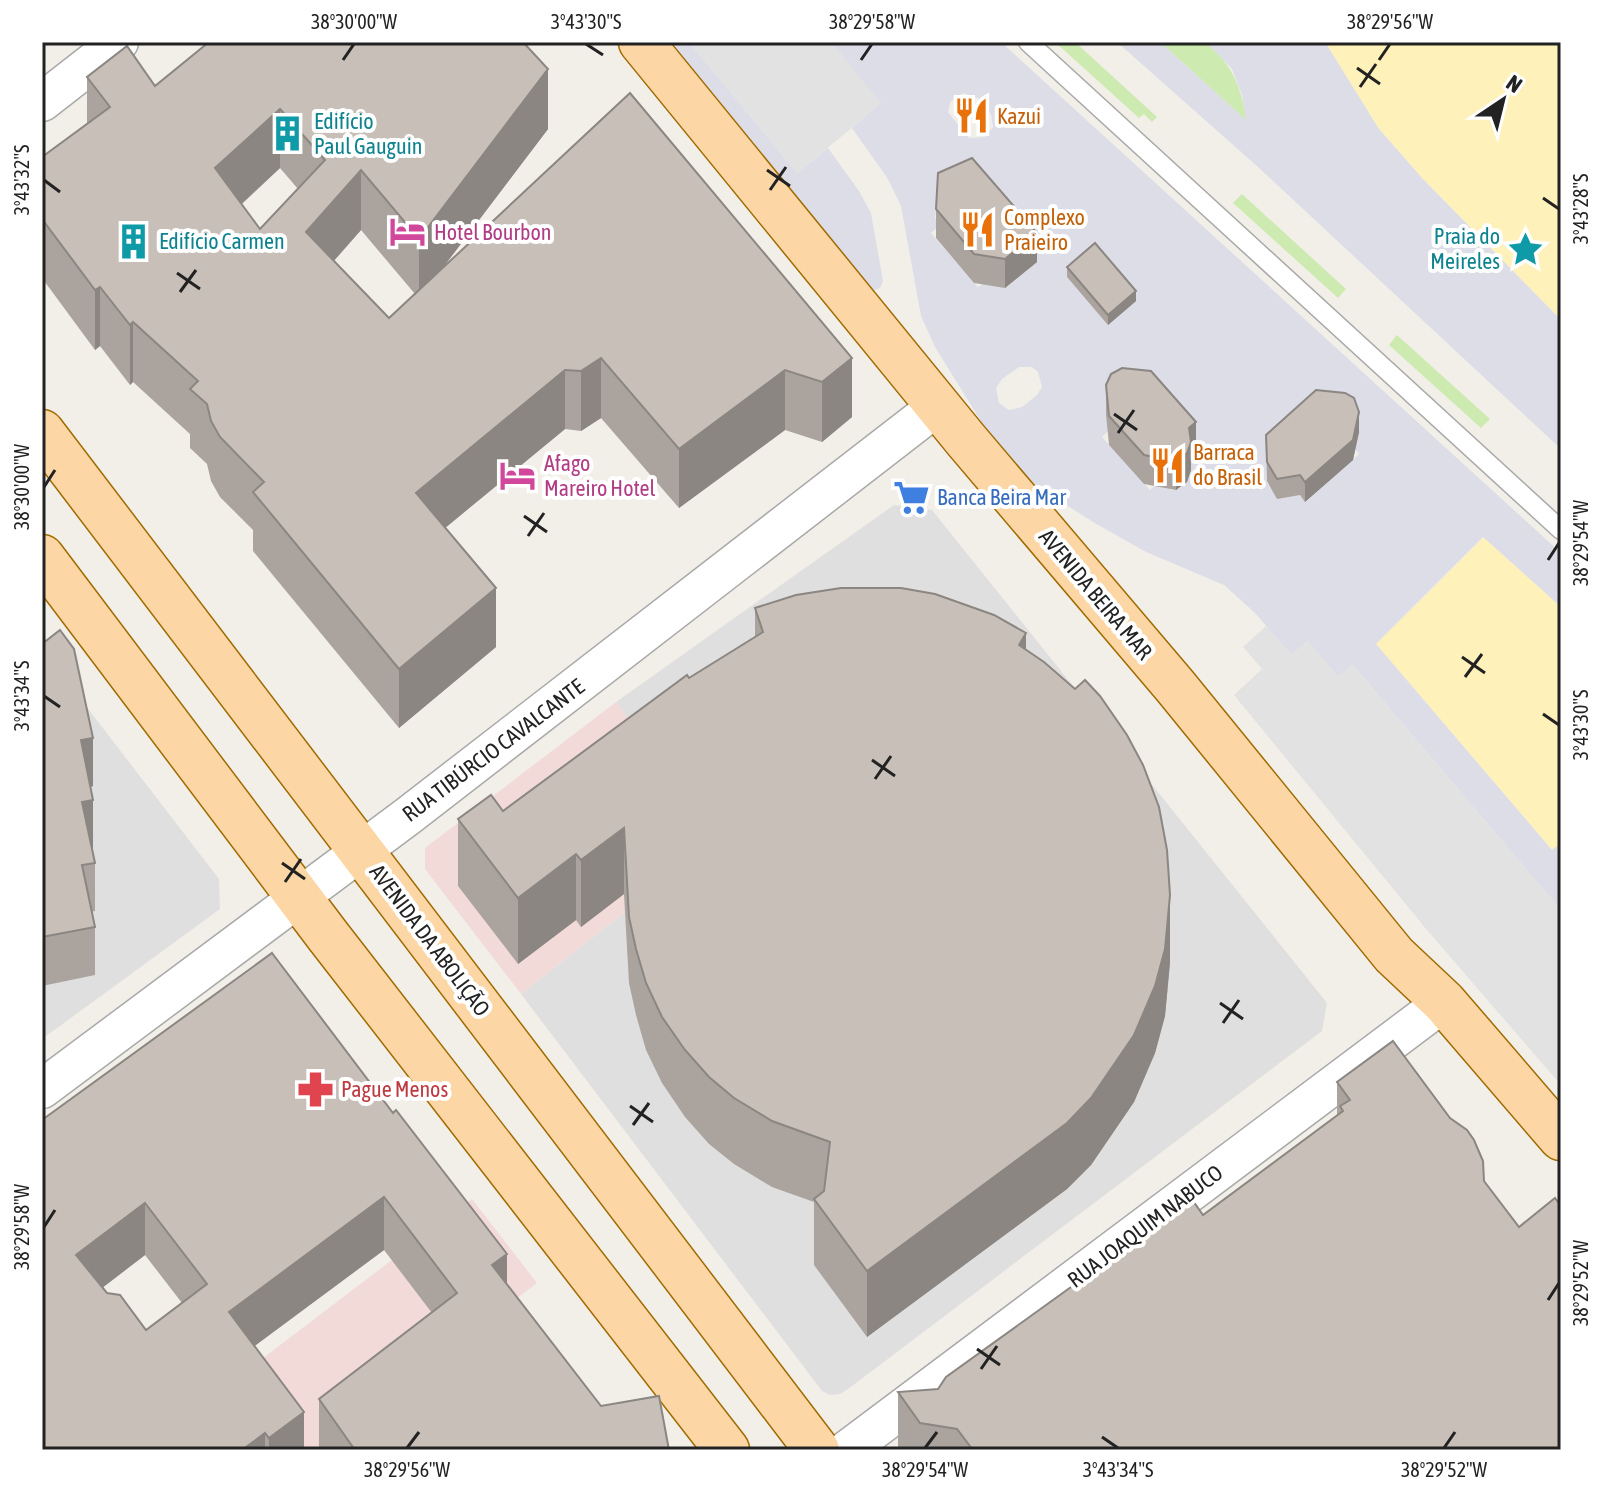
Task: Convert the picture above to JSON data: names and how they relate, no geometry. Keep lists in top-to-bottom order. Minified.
{"streets":{"main road":["AVENIDA BEIRA MAR","AVENIDA DA ABOLIÇÃO"],"street":["RUA TIBÚRCIO CAVALCANTE","RUA JOAQUIM NABUCO"]},"crossings":[["AVENIDA BEIRA MAR","RUA TIBÚRCIO CAVALCANTE"],["AVENIDA BEIRA MAR","RUA JOAQUIM NABUCO"],["RUA TIBÚRCIO CAVALCANTE","AVENIDA DA ABOLIÇÃO"]],"places":{"restaurant":["Kazui","Complexo Praieiro","Barraca do Brasil"],"building":["Edifício Paul Gauguin","Edifício Carmen"],"hotel":["Hotel Bourbon","Afago Mareiro Hotel"],"place":["Praia do Meireles"],"supermarket":["Banca Beira Mar"],"pharmacy":["Pague Menos"]},"north":"top right","coordinates":["38°30'00\"W","3°43'30\"S","38°29'58\"W","38°29'56\"W","3°43'32\"S","3°43'28\"S","38°29'54\"W","3°43'34\"S","38°29'52\"W"]}
